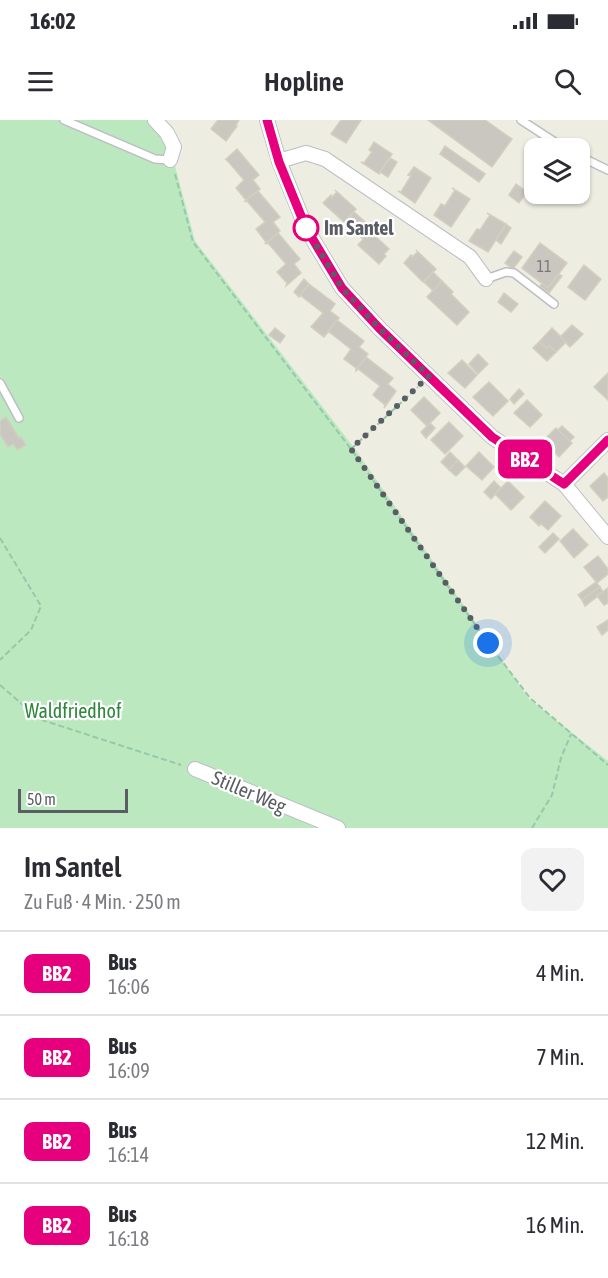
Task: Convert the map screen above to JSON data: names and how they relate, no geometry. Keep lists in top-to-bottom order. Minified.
{"streets":{"street":["Stiller Weg"]},"parks":["Waldfriedhof"],"places":["Im Santel"],"lines":["bus line BB2"],"house_numbers":["11"],"scale_bar":"50 m","page":{"status":"16:02","header":"Hopline","on_map":"BB2","scale":"50 m","heading":["Im Santel","Zu Fuß · 4 Min. · 250 m"],"list":[{"mark":"BB2","name":"Bus","note":"16:06","value":"4 Min."},{"mark":"BB2","name":"Bus","note":"16:09","value":"7 Min."},{"mark":"BB2","name":"Bus","note":"16:14","value":"12 Min."},{"mark":"BB2","name":"Bus","note":"16:18","value":"16 Min."}]}}
